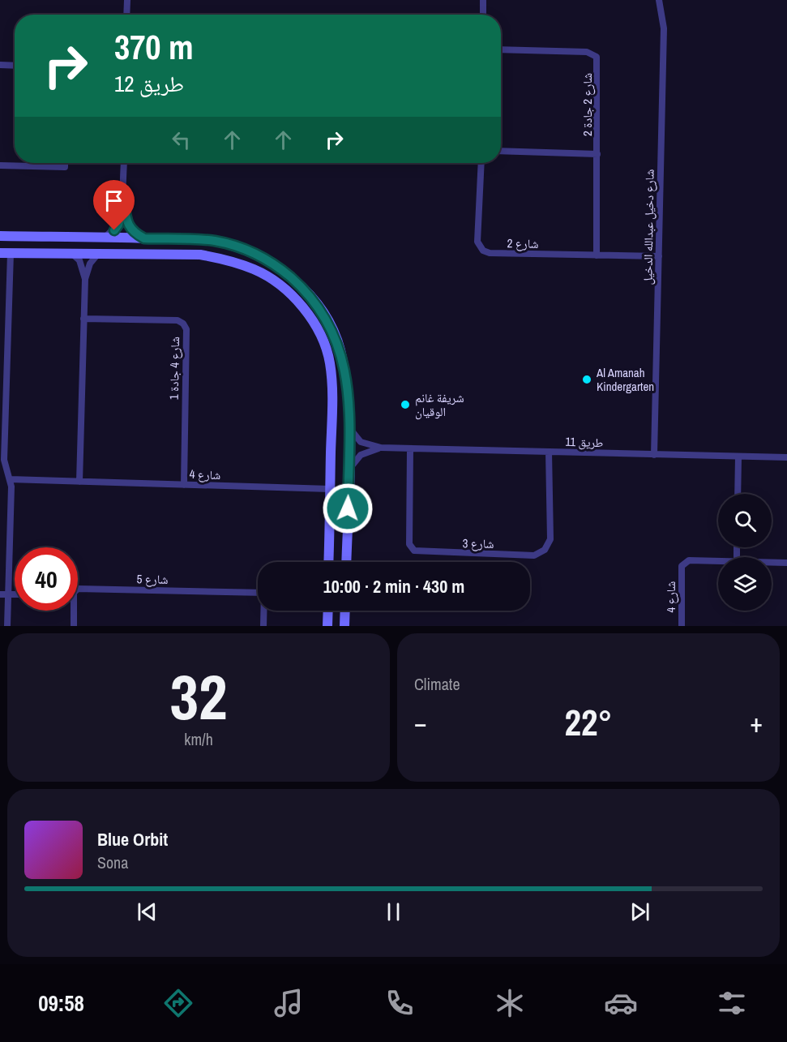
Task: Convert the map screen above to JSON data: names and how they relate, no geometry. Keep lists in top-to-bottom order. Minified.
{"streets":{"street":["شارع 2 جادة 2","شارع دخيل عبدالله الدخيل","شارع 2","شارع 4 جادة 1","طريق 11","شارع 4","شارع 3","شارع 5"]},"crossings":[["شارع 2 جادة 2","شارع 2"],["شارع دخيل عبدالله الدخيل","شارع 2"],["شارع دخيل عبدالله الدخيل","طريق 11"],["شارع 4 جادة 1","شارع 4"],["طريق 11","شارع 3"]],"places":["Al Amanah Kindergarten","شريفة غانم الوقيان"],"page":{"turn":["370 m","طريق 12"],"limit":"40","trip":"10:00 · 2 min · 430 m","tile":[["32","km/h"],"Climate"],"heat":["−","22°","+"],"song":["Blue Orbit","Sona"],"tabs":"09:58"}}
